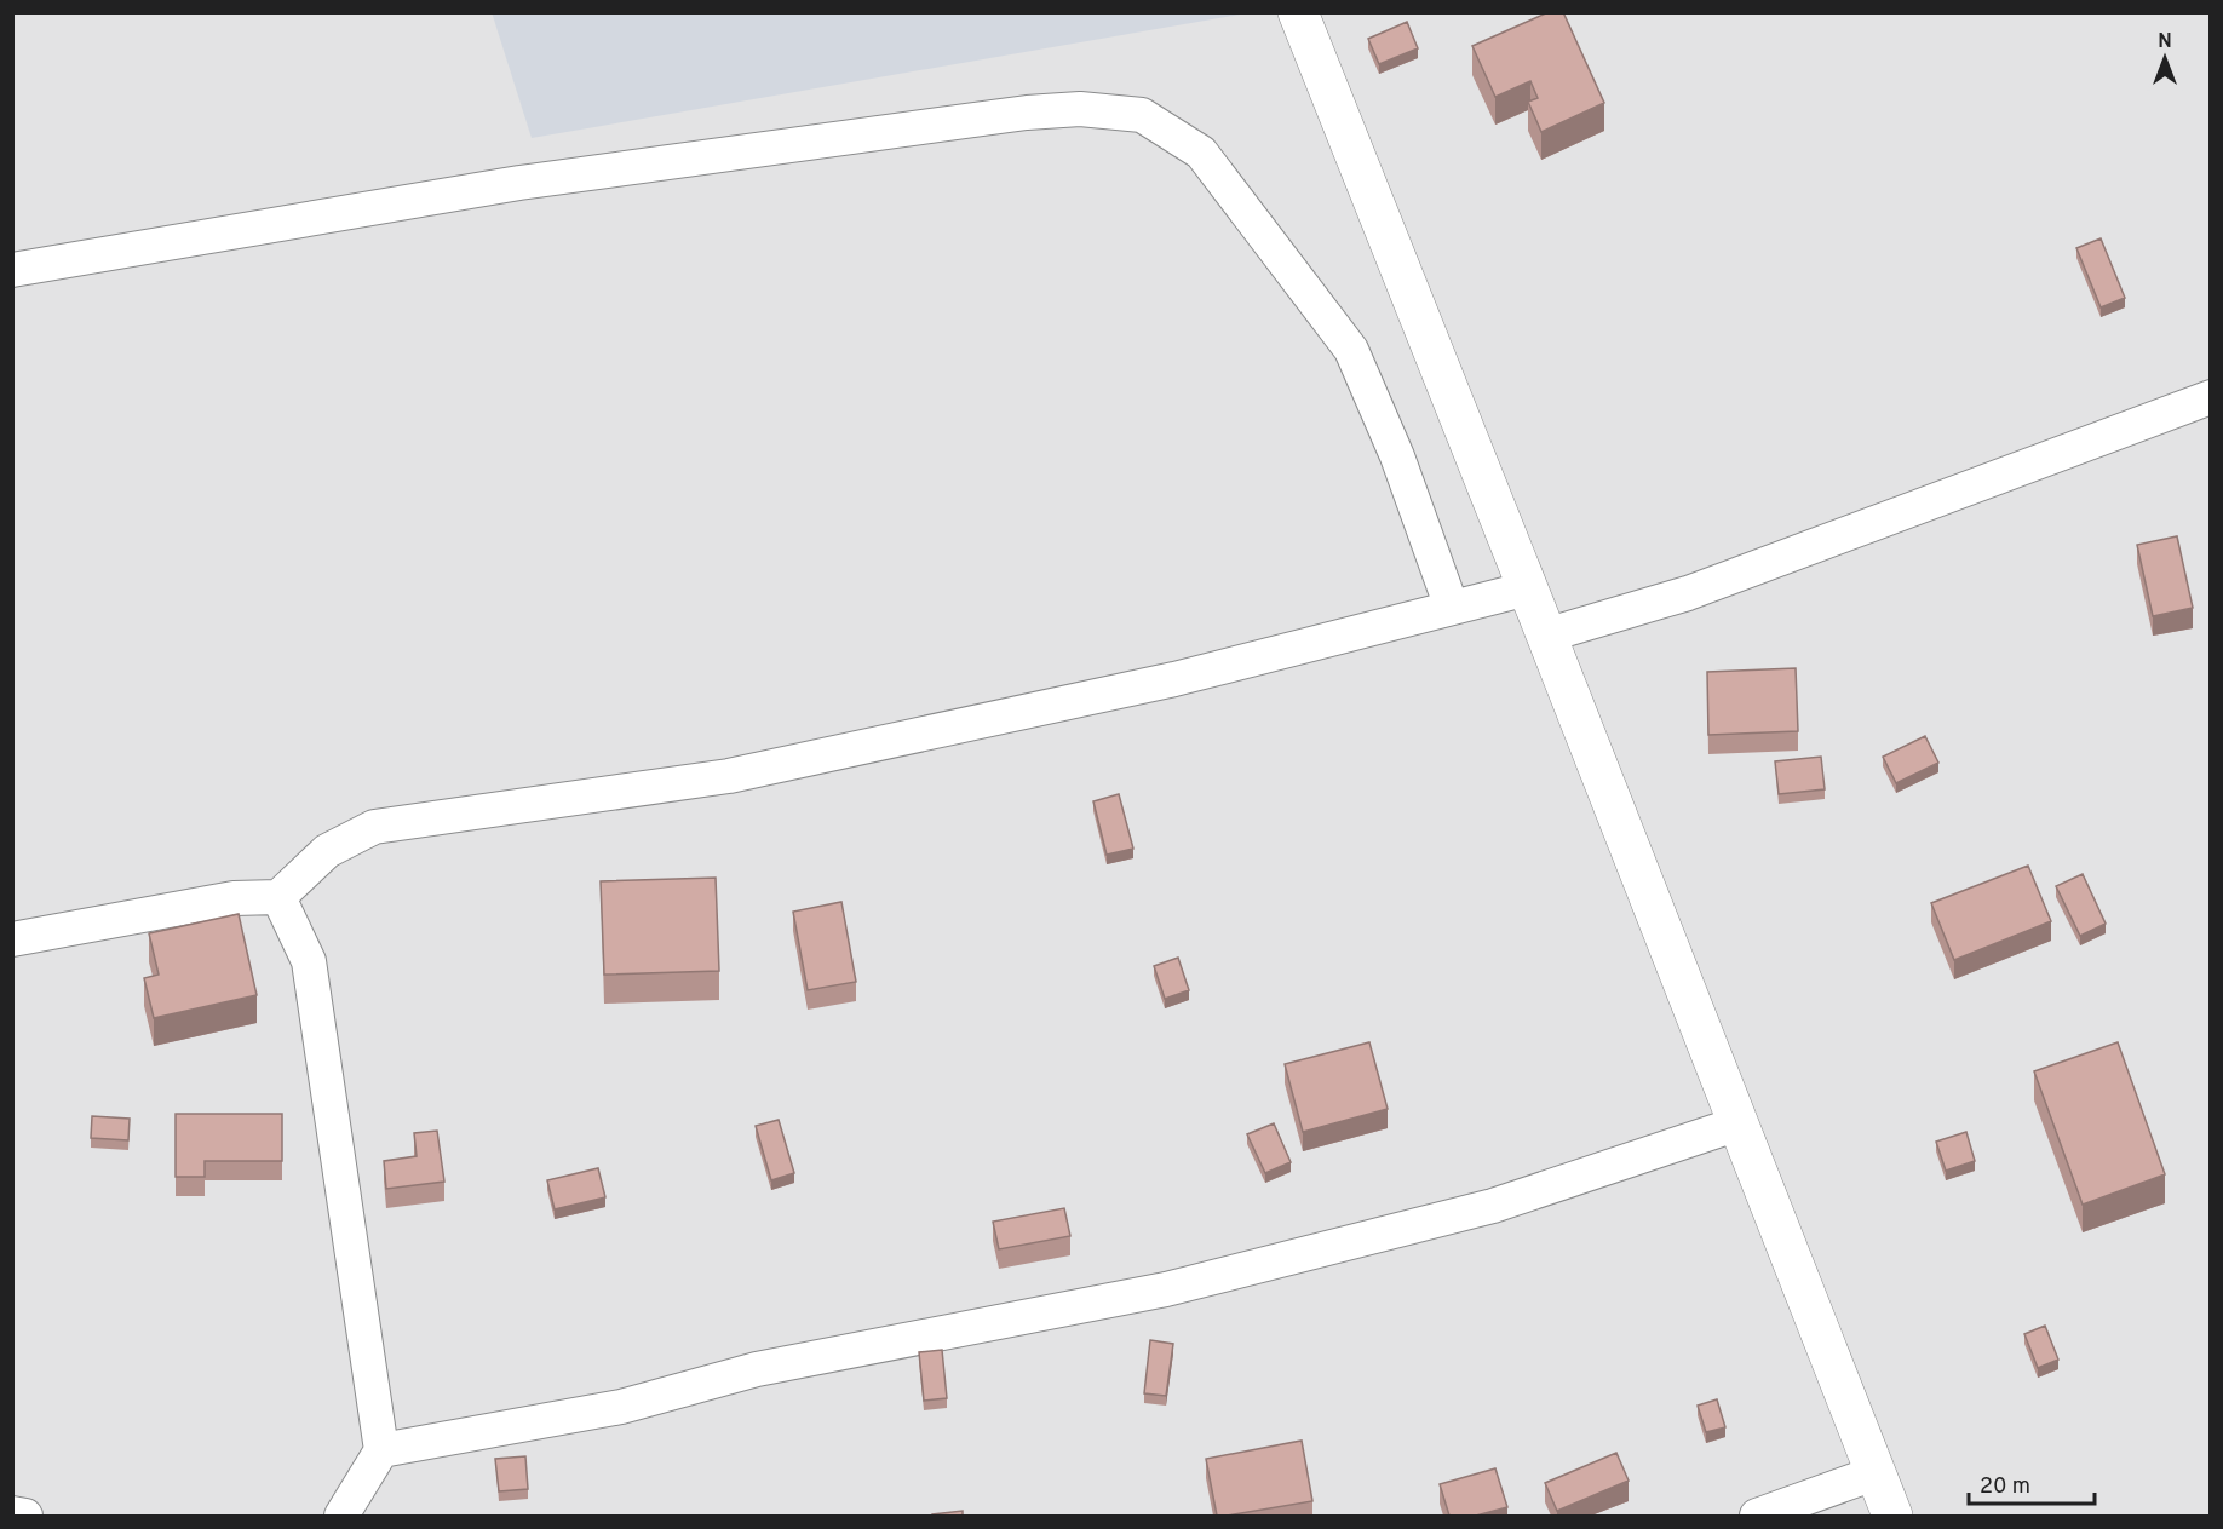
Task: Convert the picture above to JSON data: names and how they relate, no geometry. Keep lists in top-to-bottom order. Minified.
{"scale_bar":"20 m","north":"top"}
